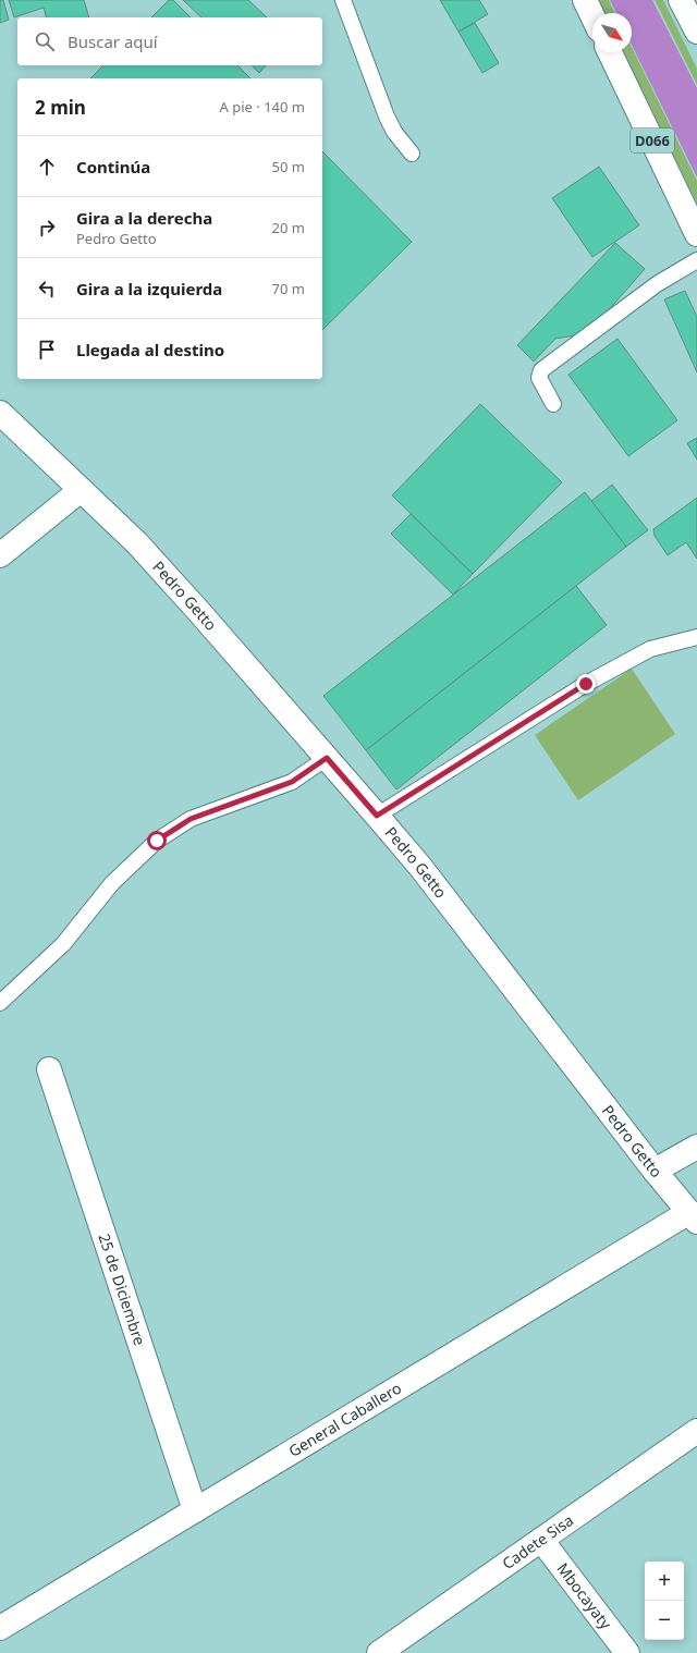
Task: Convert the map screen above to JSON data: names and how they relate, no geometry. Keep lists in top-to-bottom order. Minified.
{"streets":{"main road":["D066","Pedro Getto","25 de Diciembre","General Caballero","Cadete Sisa","Mbocayaty"]},"crossings":[["Pedro Getto","General Caballero"],["25 de Diciembre","General Caballero"],["Cadete Sisa","Mbocayaty"]],"north":"bottom right","page":{"search":"Buscar aquí","heading":["2 min","A pie · 140 m"],"list":[["Continúa","50 m"],["Gira a la derecha","Pedro Getto","20 m"],["Gira a la izquierda","70 m"],"Llegada al destino"],"map_buttons":["+","−"]}}
